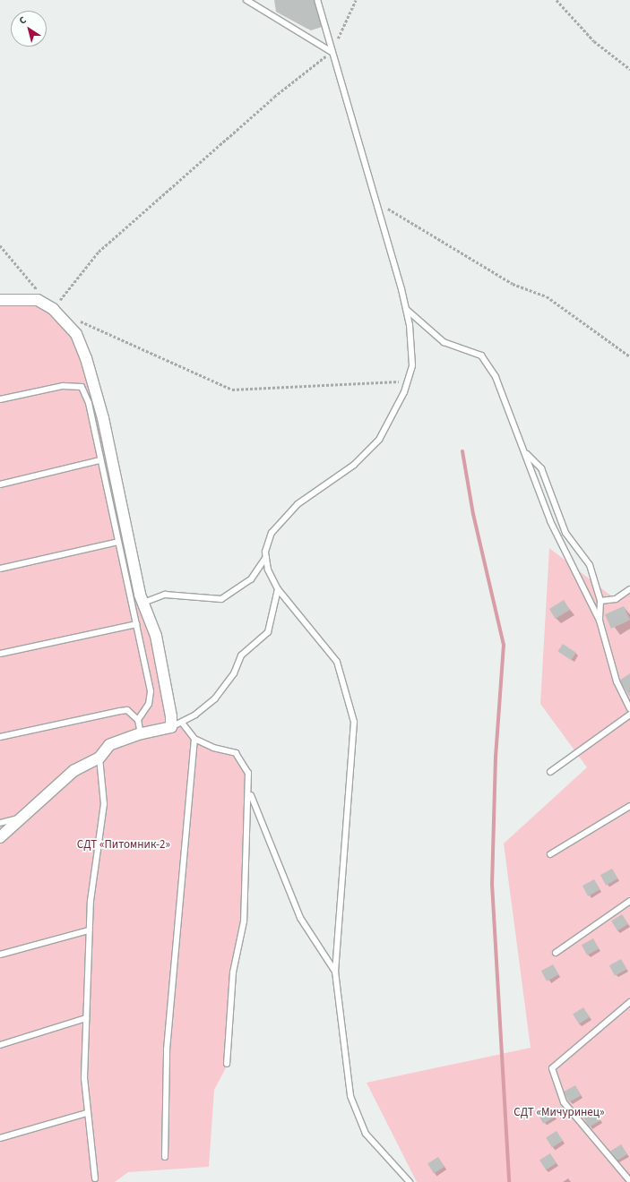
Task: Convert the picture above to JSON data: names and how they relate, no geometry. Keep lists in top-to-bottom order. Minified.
{"parks":["СДТ «Питомник-2»","СДТ «Мичуринец»"],"north":"top left"}
